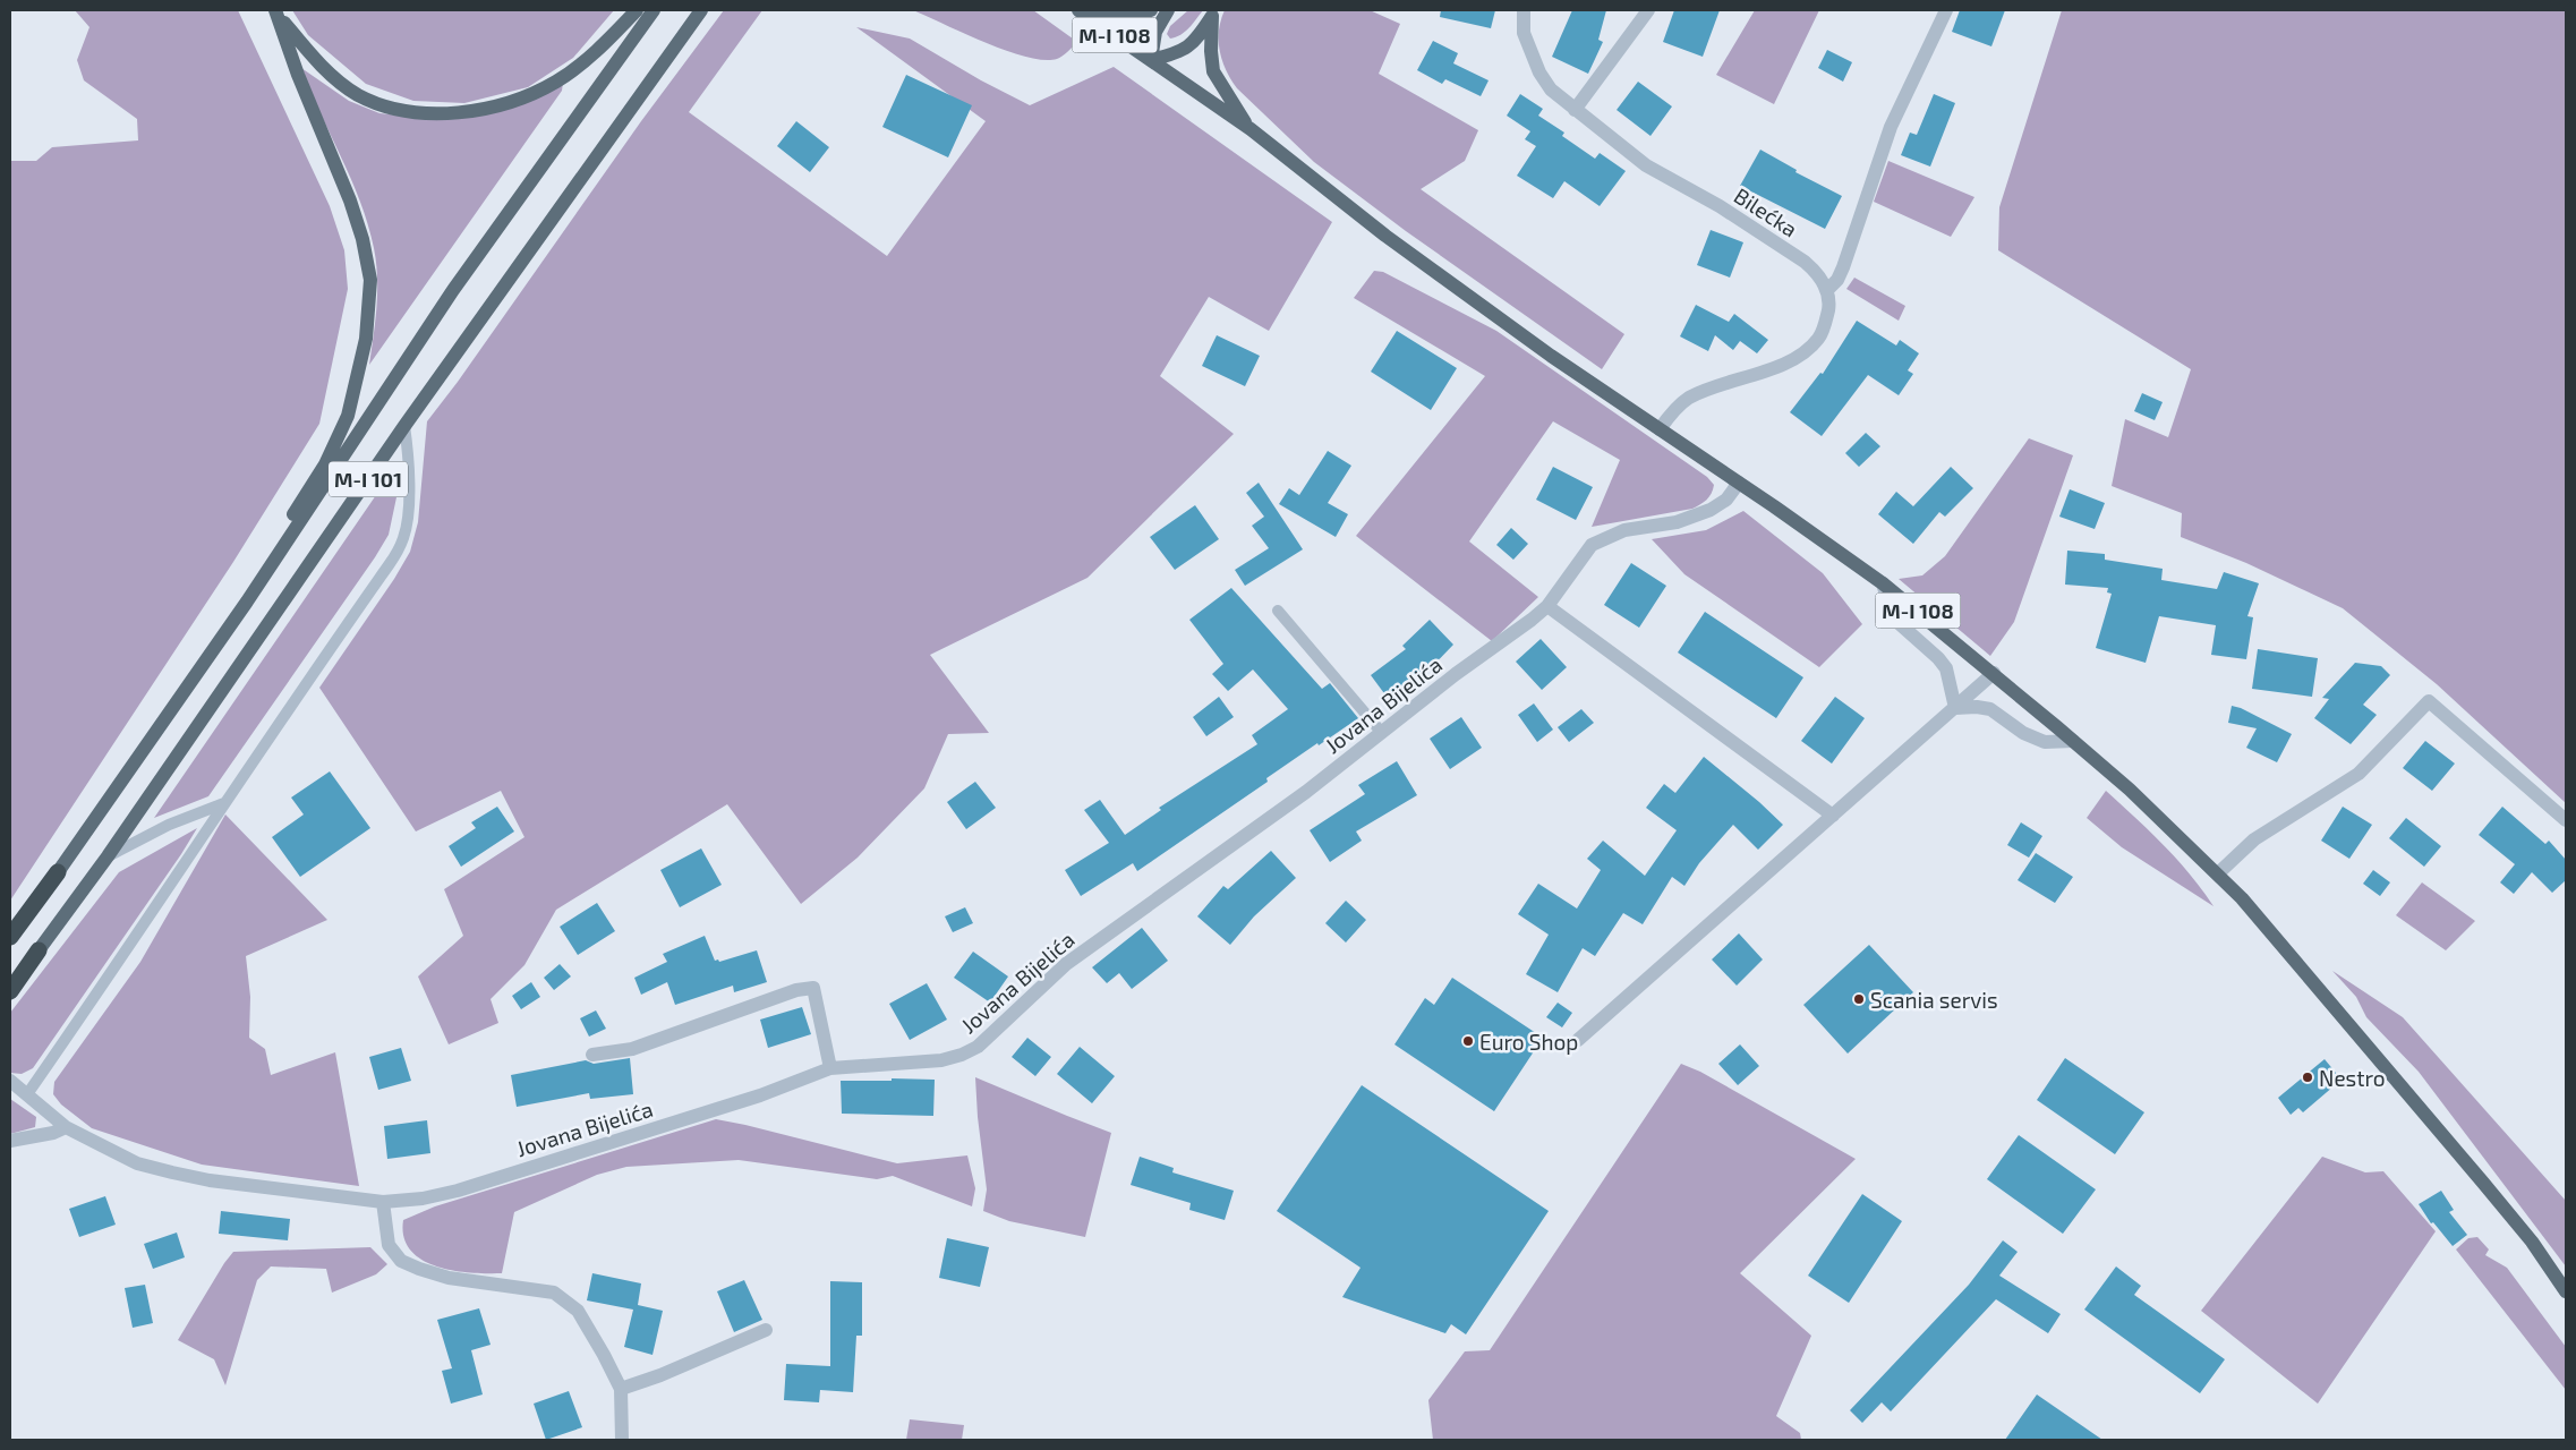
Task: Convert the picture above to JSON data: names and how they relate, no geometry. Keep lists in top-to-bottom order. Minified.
{"streets":{"highway":["M-I 101"],"main road":["M-I 108"],"street":["Bilećka","Jovana Bijelića"]},"crossings":[["M-I 108","Jovana Bijelića"]],"places":["Scania servis","Euro Shop","Nestro"]}
